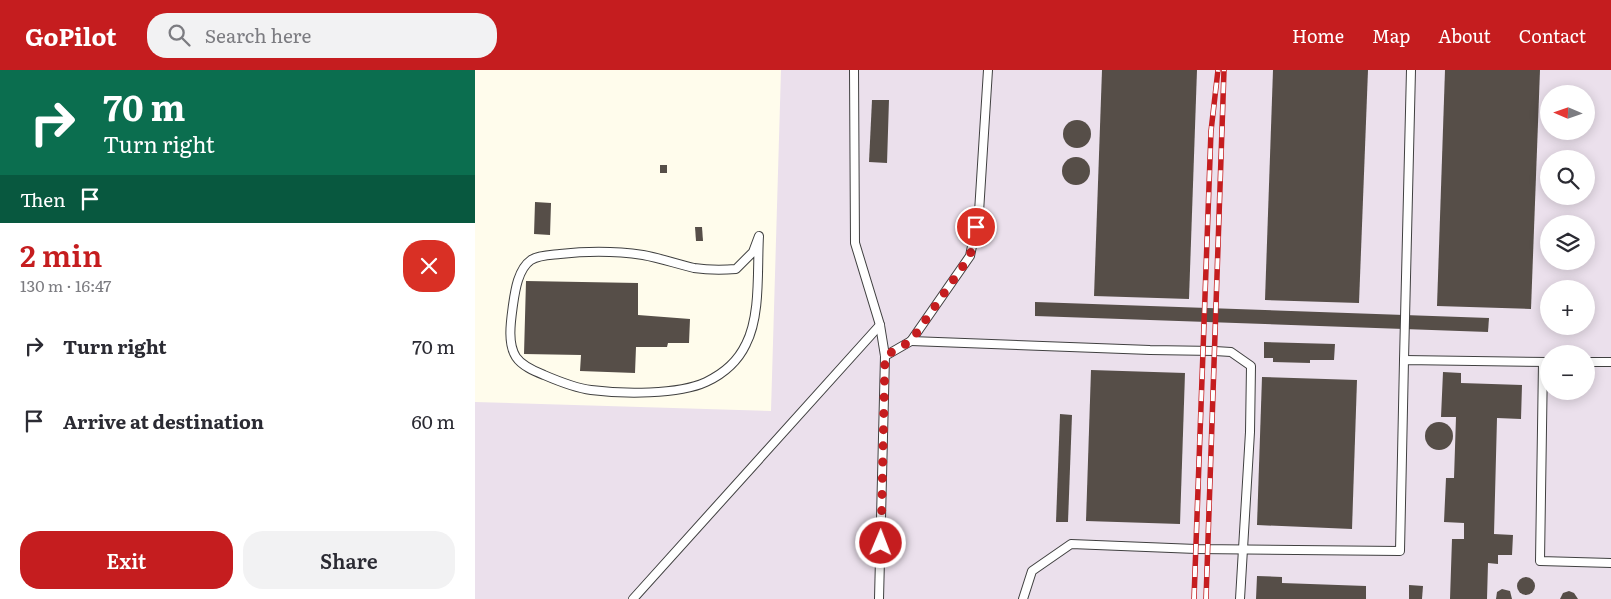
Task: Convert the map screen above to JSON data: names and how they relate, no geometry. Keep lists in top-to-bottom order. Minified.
{"north":"left","page":{"header":"GoPilot","search":"Search here","nav":["Home","Map","About","Contact"],"turn":["70 m","Turn right"],"map_buttons":["+","−"],"then":"Then","heading":["2 min","130 m · 16:47"],"list":[{"name":"Turn right","value":"70 m"},{"name":"Arrive at destination","value":"60 m"}],"buttons":["Exit","Share"]}}
